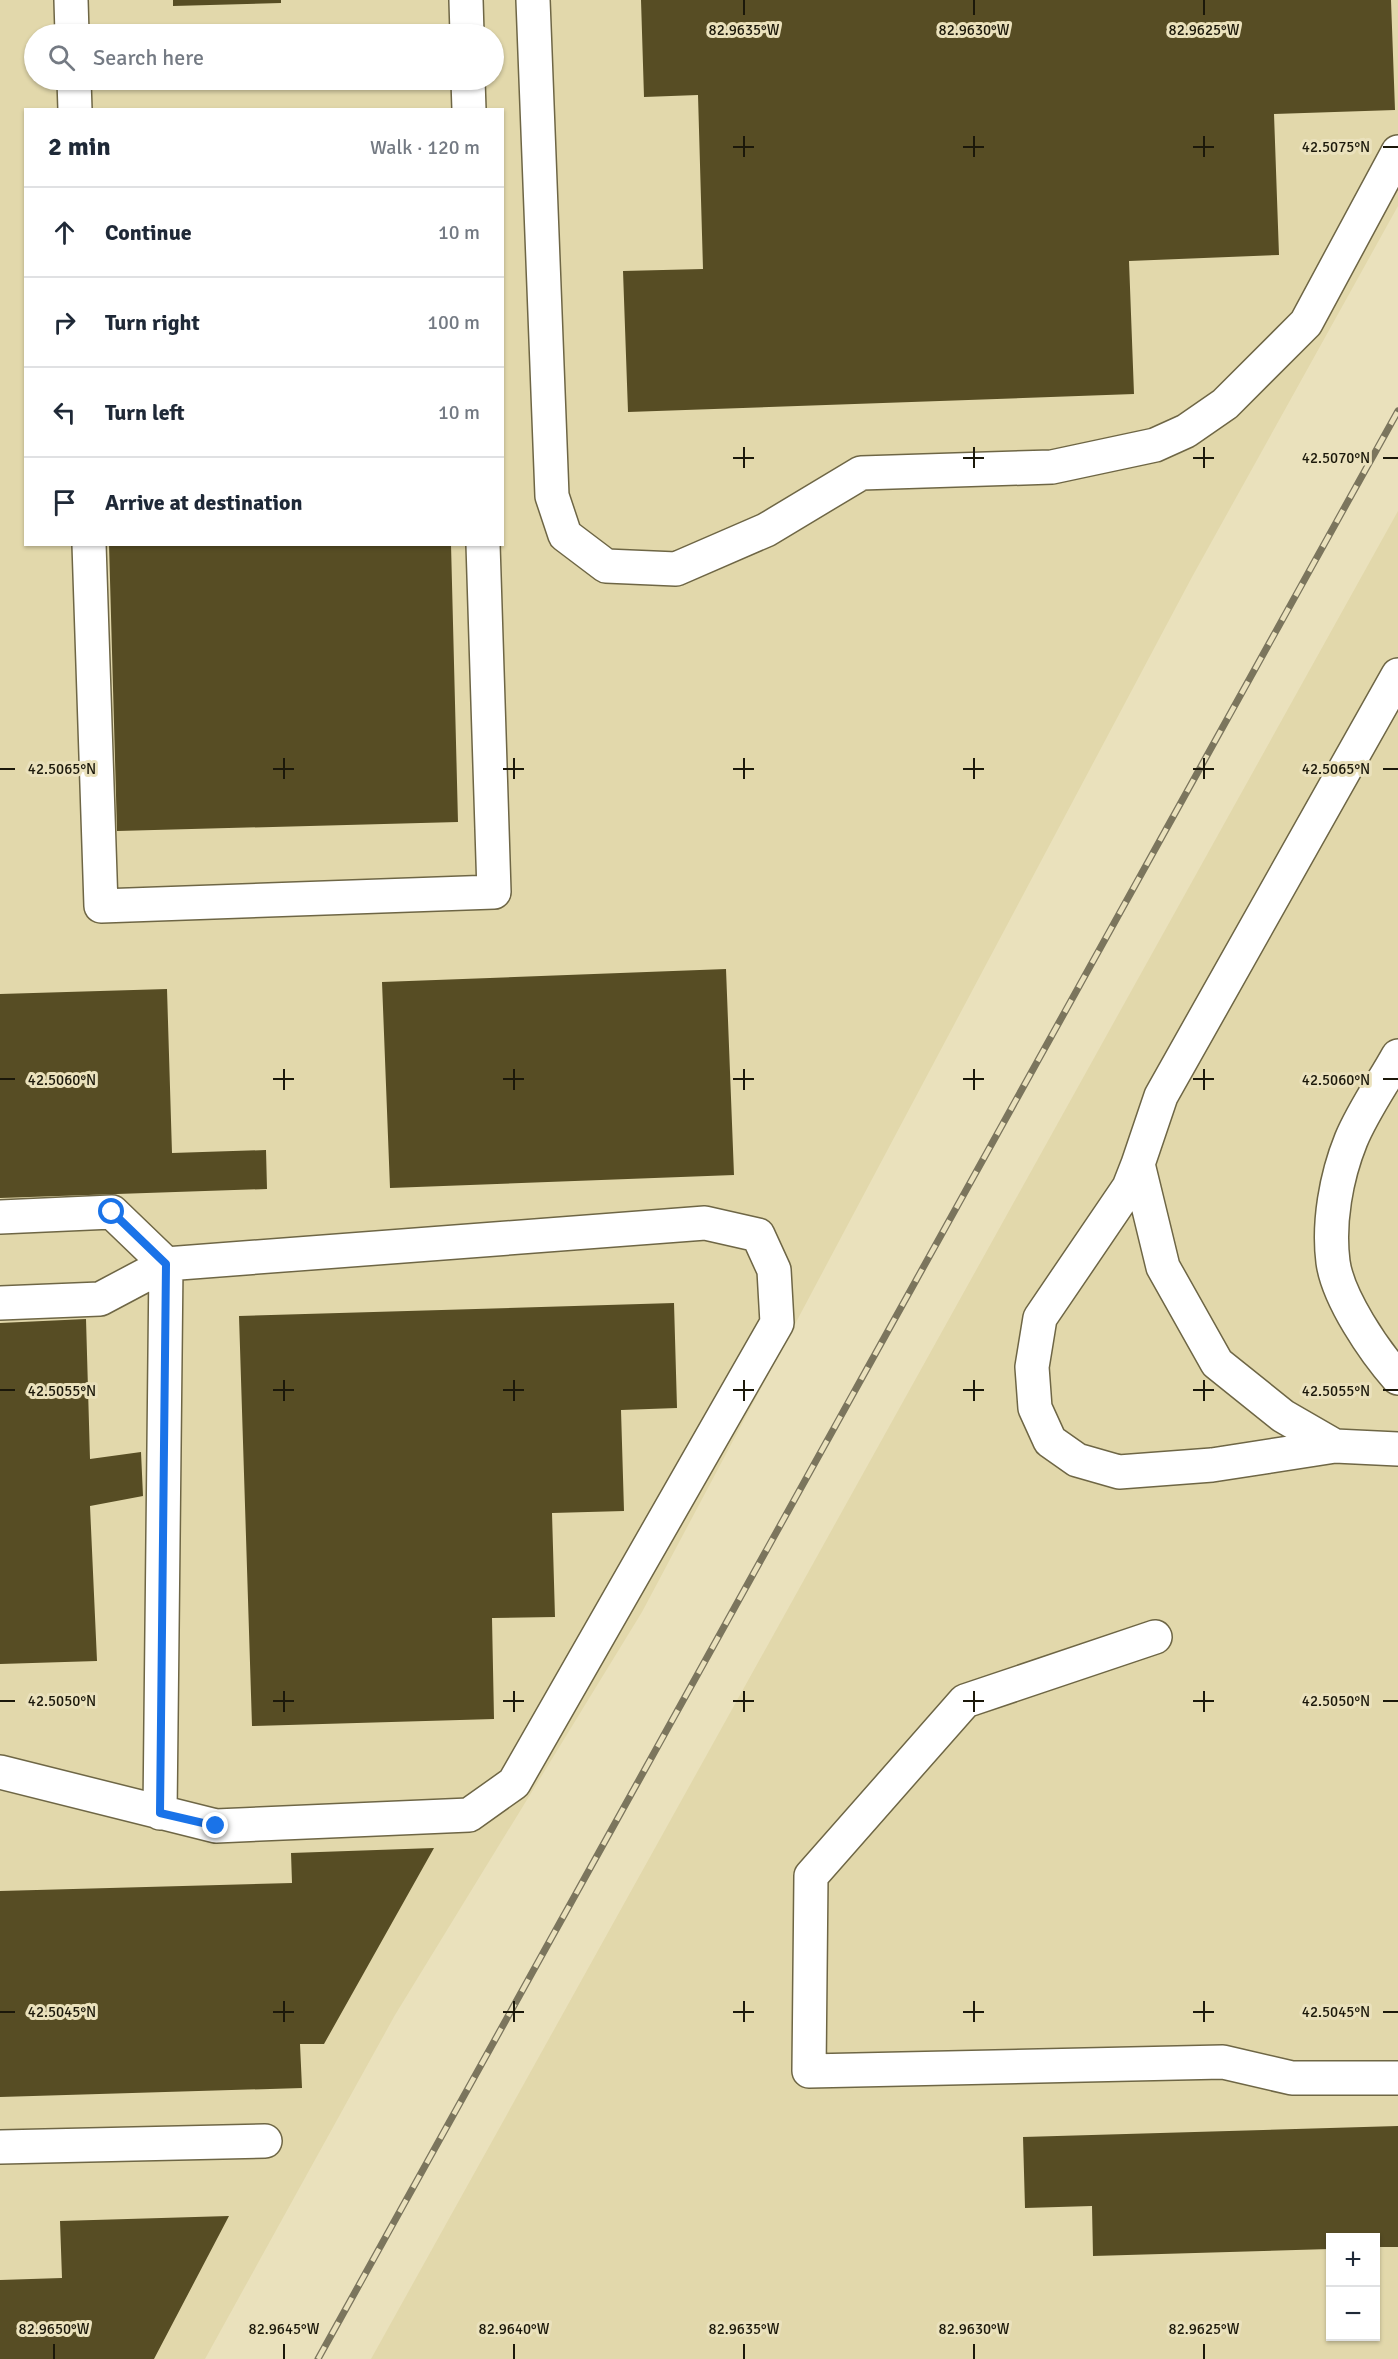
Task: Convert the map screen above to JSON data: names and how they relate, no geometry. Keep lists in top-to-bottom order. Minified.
{"page":{"search":"Search here","heading":["2 min","Walk · 120 m"],"list":[["Continue","10 m"],["Turn right","100 m"],["Turn left","10 m"],"Arrive at destination"],"map_buttons":["+","−"]},"coordinates":["82.9635°W","82.9630°W","82.9625°W","42.5075°N","42.5070°N","42.5065°N","42.5060°N","42.5055°N","42.5050°N","42.5045°N","82.9650°W","82.9645°W","82.9640°W"]}
